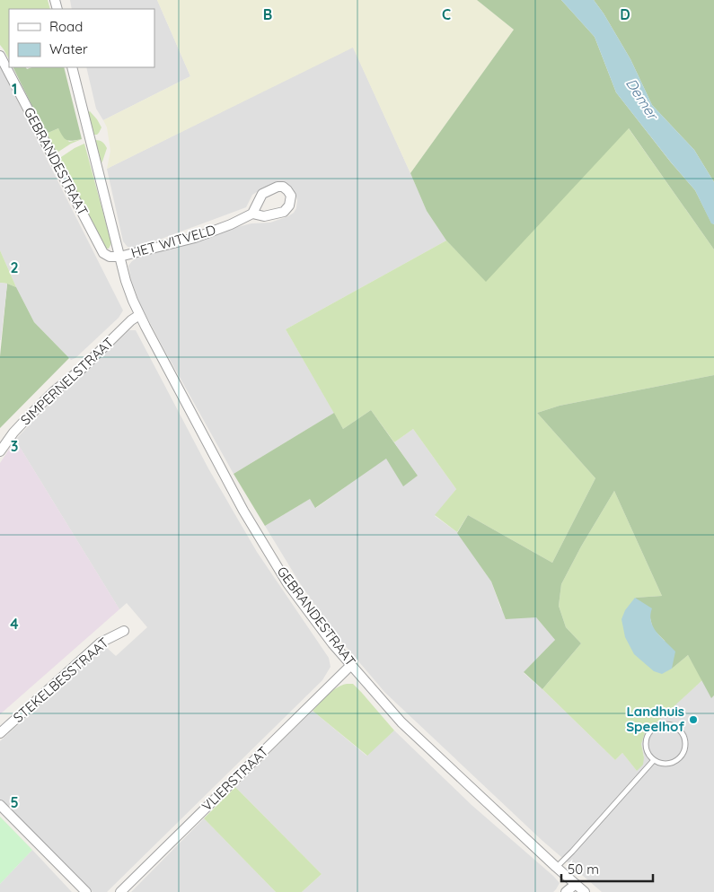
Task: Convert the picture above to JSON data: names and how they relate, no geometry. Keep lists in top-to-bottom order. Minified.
{"streets":{"street":["GEBRANDESTRAAT","HET WITVELD","SIMPERNELSTRAAT","STEKELBESSTRAAT","VLIERSTRAAT"]},"crossings":[["GEBRANDESTRAAT","HET WITVELD"],["GEBRANDESTRAAT","SIMPERNELSTRAAT"],["GEBRANDESTRAAT","VLIERSTRAAT"]],"water":["Demer"],"places":["Landhuis Speelhof"],"legend":["Road","Water"],"scale_bar":"50 m","grid":{"columns":["B","C","D"],"rows":["1","2","3","4","5"]}}
